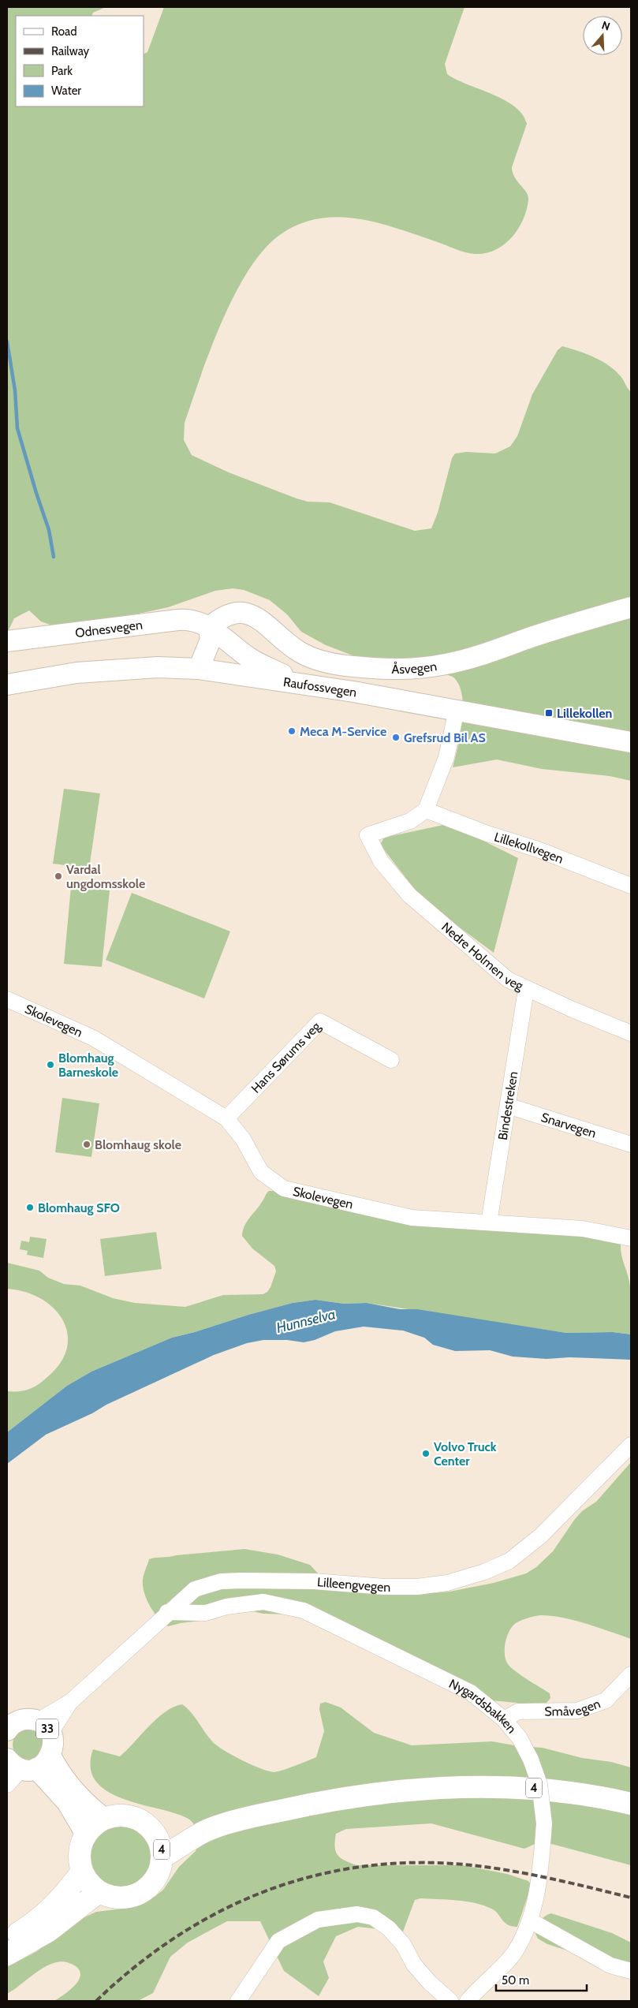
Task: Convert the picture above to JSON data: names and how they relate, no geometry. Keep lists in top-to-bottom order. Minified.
{"streets":{"highway":["4"],"main road":["Odnesvegen","Åsvegen","Raufossvegen","33"],"street":["Lillekollvegen","Nedre Holmen veg","Skolevegen","Hans Sørums veg","Bindestreken","Snarvegen","Lilleengvegen","Småvegen","Nygardsbakken"]},"crossings":[["Odnesvegen","Åsvegen"],["Odnesvegen","Raufossvegen"],["Lillekollvegen","Nedre Holmen veg"],["Nedre Holmen veg","Bindestreken"],["Skolevegen","Hans Sørums veg"],["Skolevegen","Bindestreken"],["Bindestreken","Snarvegen"],["Lilleengvegen","Nygardsbakken"],["Lilleengvegen","33"],["Småvegen","Nygardsbakken"],["33","4"]],"water":["Hunnselva"],"places":{"transit":["Lillekollen"],"other":["Meca M-Service","Grefsrud Bil AS","Vardal ungdomsskole","Blomhaug Barneskole","Blomhaug skole","Blomhaug SFO","Volvo Truck Center"]},"legend":["Road","Railway","Park","Water"],"scale_bar":"50 m","north":"top"}
